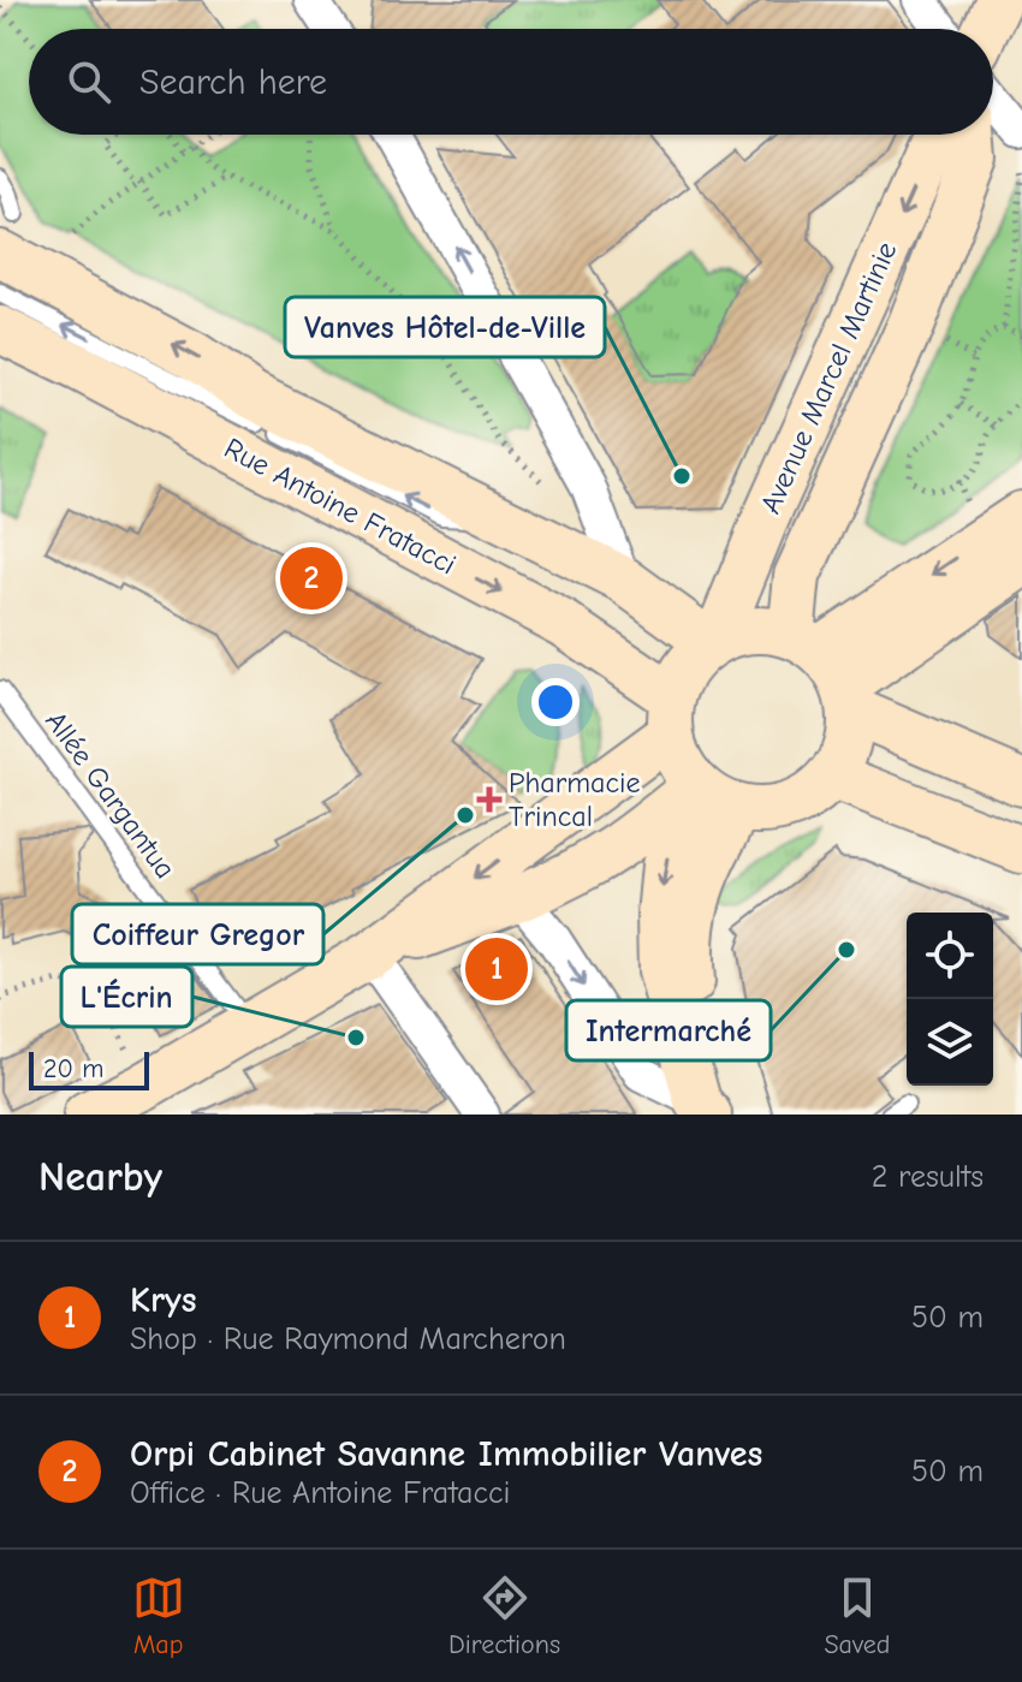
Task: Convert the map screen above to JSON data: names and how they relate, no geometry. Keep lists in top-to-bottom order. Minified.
{"streets":{"main road":["Avenue Marcel Martinie","Rue Antoine Fratacci"],"lane":["Allée Gargantua"]},"crossings":[["Avenue Marcel Martinie","Rue Antoine Fratacci"]],"places":{"other":["Vanves Hôtel-de-Ville","Coiffeur Gregor","Intermarché","L'Écrin"],"health":["Pharmacie Trincal"]},"scale_bar":"20 m","page":{"search":"Search here","pins":["2","1"],"scale":"20 m","heading":["Nearby","2 results"],"list":[{"mark":"1","name":"Krys","note":"Shop · Rue Raymond Marcheron","value":"50 m"},{"mark":"2","name":"Orpi Cabinet Savanne Immobilier Vanves","note":"Office · Rue Antoine Fratacci","value":"50 m"}],"nav":["Map","Directions","Saved"]}}
